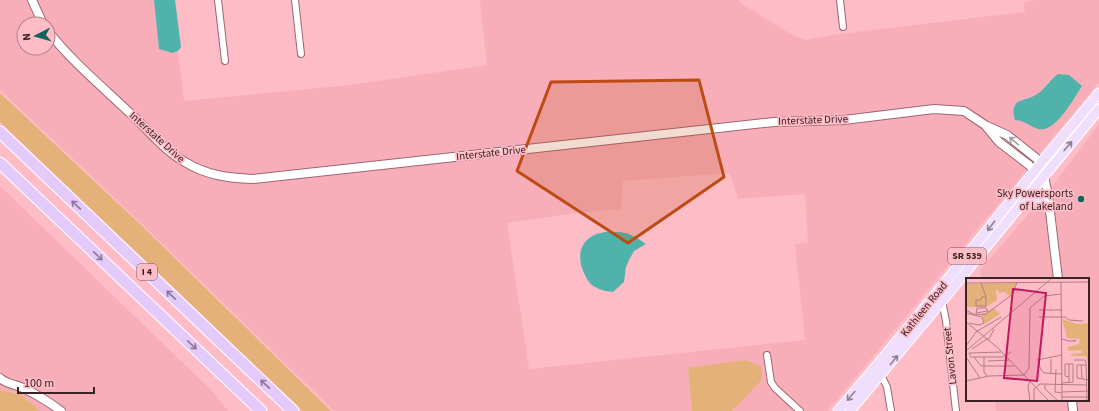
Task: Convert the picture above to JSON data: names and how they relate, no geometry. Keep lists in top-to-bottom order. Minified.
{"streets":{"highway":["I 4"],"main road":["SR 539","Kathleen Road"],"street":["Interstate Drive","Lavon Street"]},"crossings":[["Interstate Drive","Kathleen Road"],["Kathleen Road","Lavon Street"]],"places":["Sky Powersports of Lakeland"],"scale_bar":"100 m","north":"left"}
